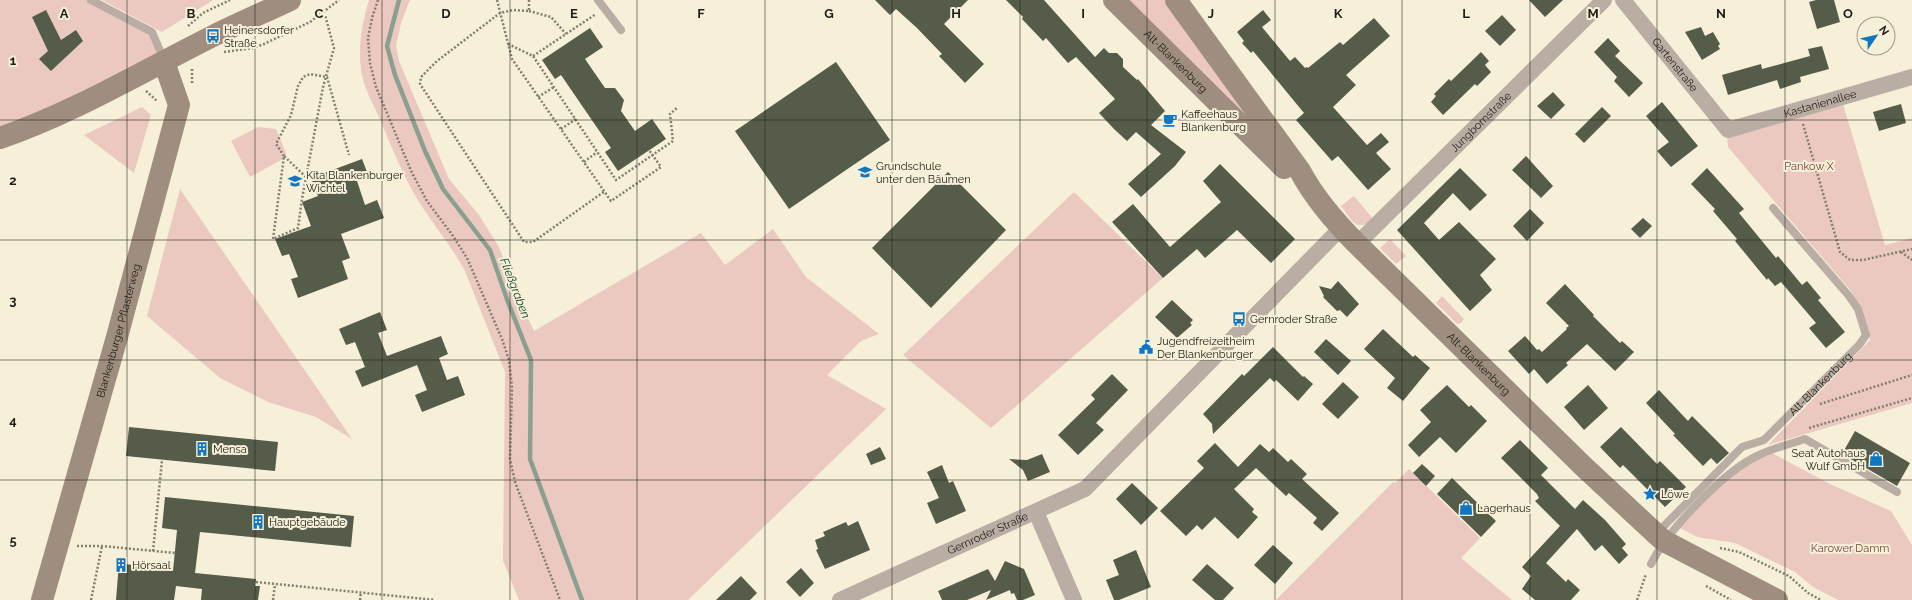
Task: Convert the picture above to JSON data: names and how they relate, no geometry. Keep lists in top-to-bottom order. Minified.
{"streets":{"main road":["Alt-Blankenburg","Blankenburger Pflasterweg"],"street":["Gartenstraße","Kastanienallee","Jungbornstraße","Gernroder Straße"]},"crossings":[["Alt-Blankenburg","Jungbornstraße"],["Alt-Blankenburg","Gernroder Straße"],["Gartenstraße","Kastanienallee"]],"water":["Fließgraben"],"parks":["Pankow X","Karower Damm"],"places":{"bus stop":["Heinersdorfer Straße","Gernroder Straße"],"cafe":["Kaffeehaus Blankenburg"],"school or university":["Grundschule unter den Bäumen","Kita Blankenburger Wichtel"],"public building":["Jugendfreizeitheim Der Blankenburger"],"building":["Mensa","Hauptgebäude","Hörsaal"],"shop":["Seat Autohaus Wulf GmbH","Lagerhaus"],"place":["Löwe"]},"north":"top right","grid":{"columns":["A","B","C","D","E","F","G","H","I","J","K","L","M","N","O"],"rows":["1","2","3","4","5"]}}
